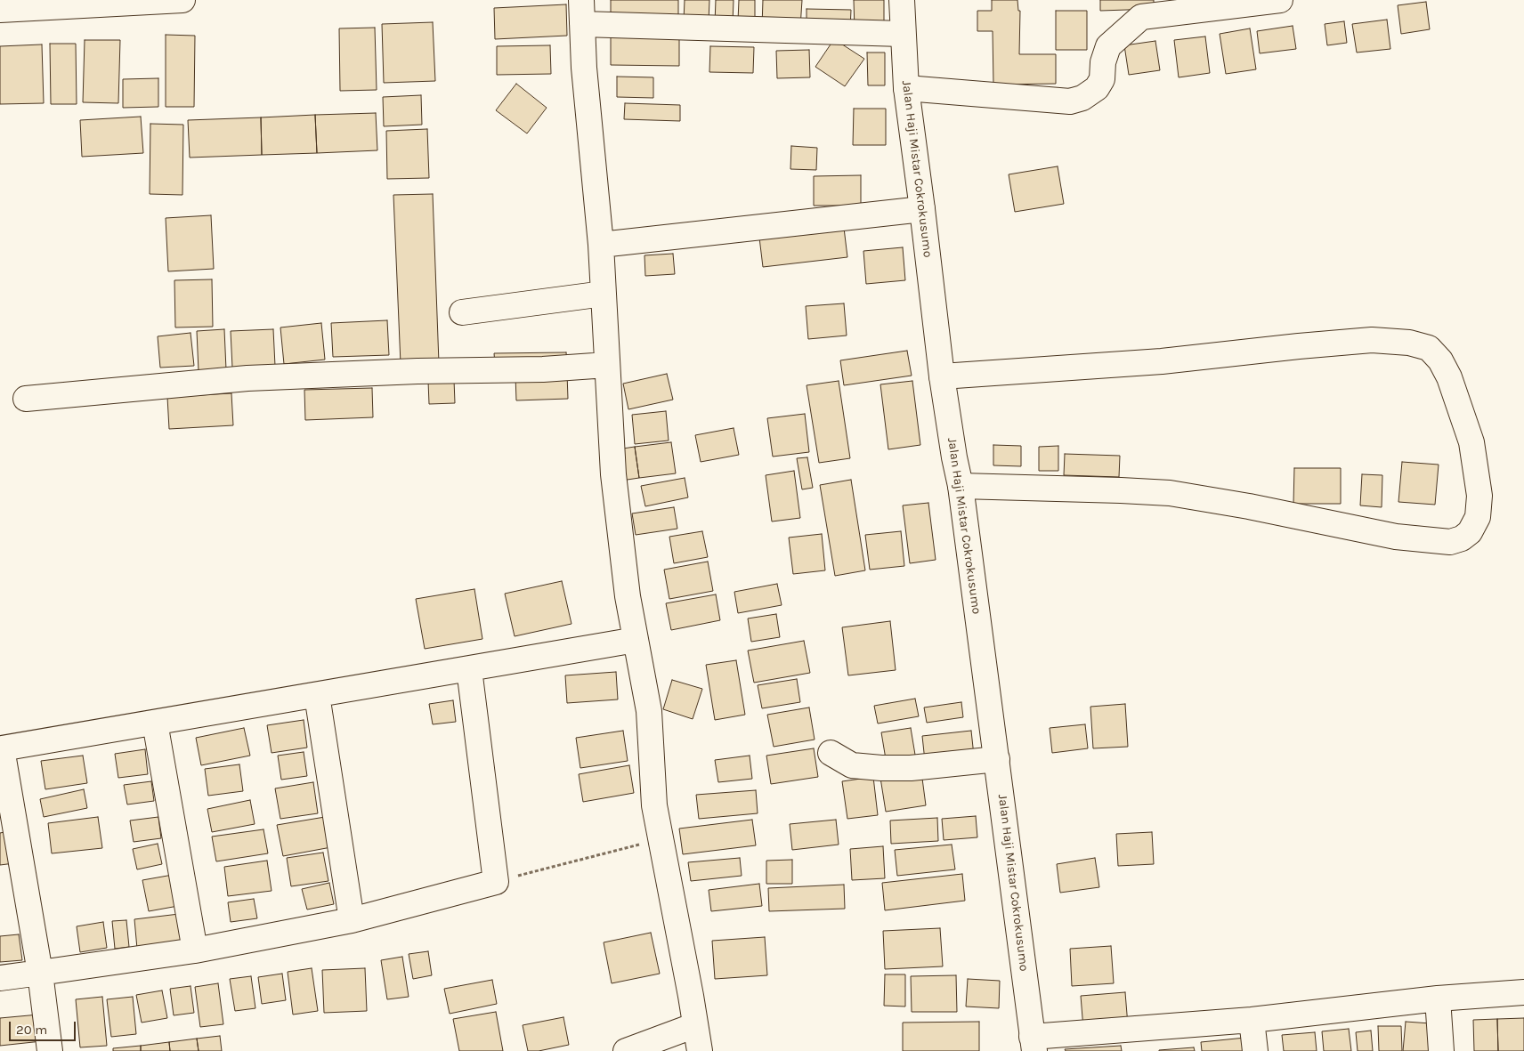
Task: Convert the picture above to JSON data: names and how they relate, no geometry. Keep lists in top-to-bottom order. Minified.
{"streets":{"street":["Jalan Haji Mistar Cokrokusumo"]},"scale_bar":"20 m"}
